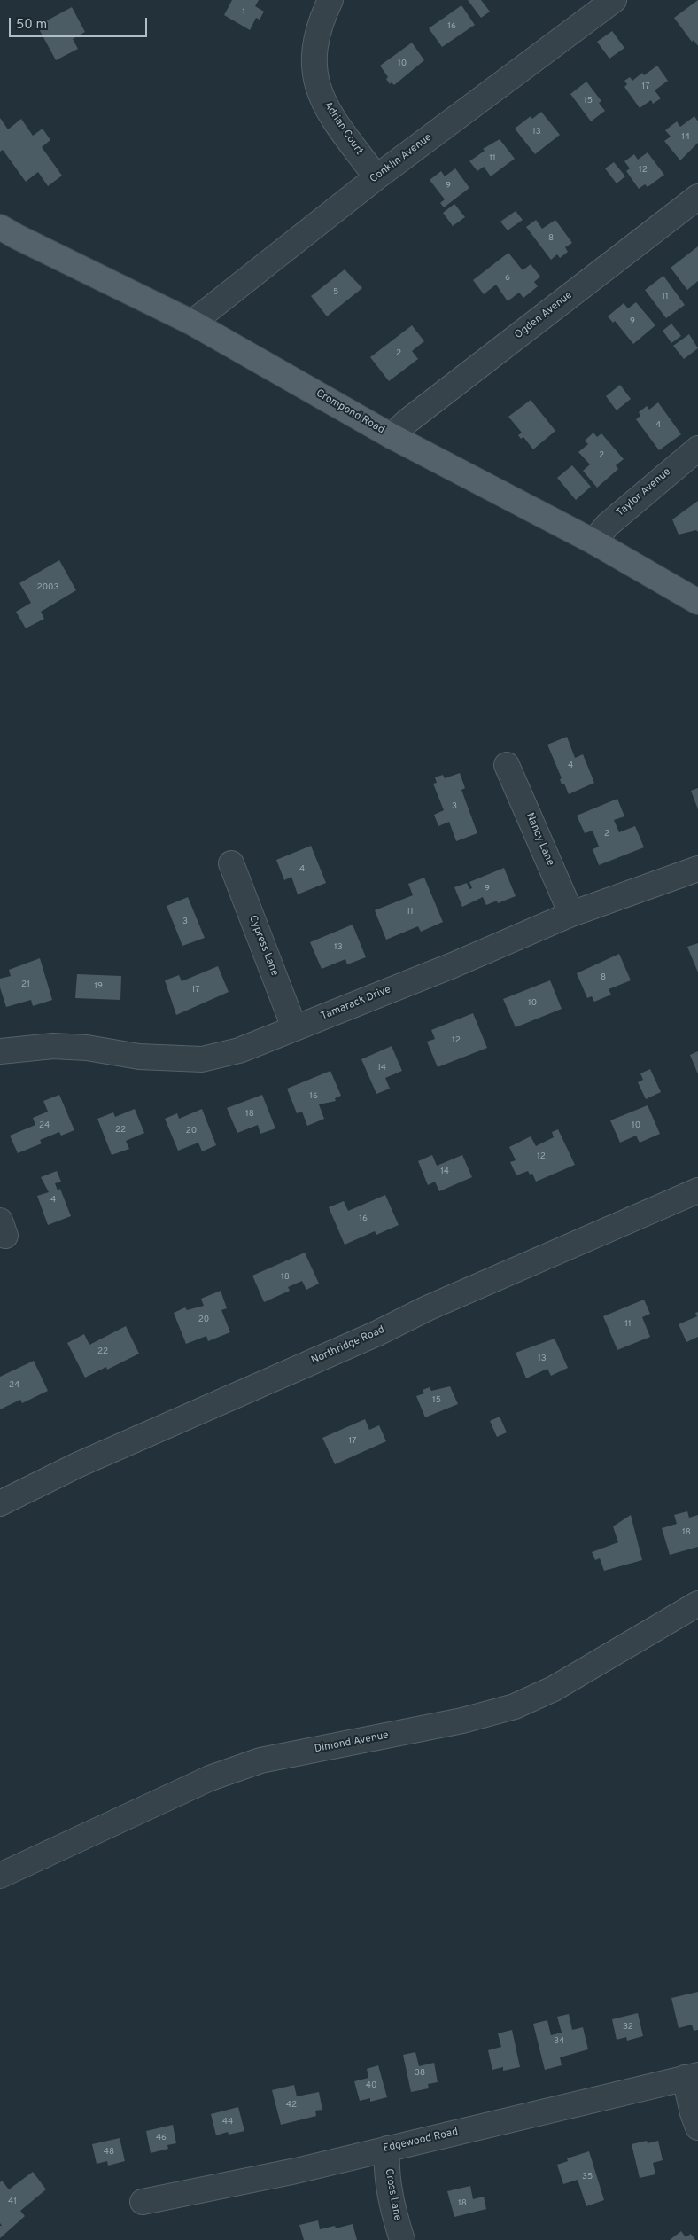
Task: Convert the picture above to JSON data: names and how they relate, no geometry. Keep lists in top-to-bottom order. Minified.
{"streets":{"main road":["Crompond Road"],"street":["Adrian Court","Conklin Avenue","Ogden Avenue","Taylor Avenue","Nancy Lane","Cypress Lane","Tamarack Drive","Northridge Road","Dimond Avenue","Edgewood Road","Cross Lane"]},"crossings":[["Adrian Court","Conklin Avenue"],["Conklin Avenue","Crompond Road"],["Ogden Avenue","Crompond Road"],["Crompond Road","Taylor Avenue"],["Nancy Lane","Tamarack Drive"],["Cypress Lane","Tamarack Drive"],["Edgewood Road","Cross Lane"]],"house_numbers":["1","16","10","17","15","13","14","11","12","9","8","6","5","11","9","2","4","2","2003","4","3","2","4","9","11","3","13","8","21","19","17","10","12","14","16","18","24","10","22","20","12","14","4","16","18","20","11","22","13","24","15","17","18","32","34","38","40","42","44","46","48","35","41","18"],"scale_bar":"50 m"}
